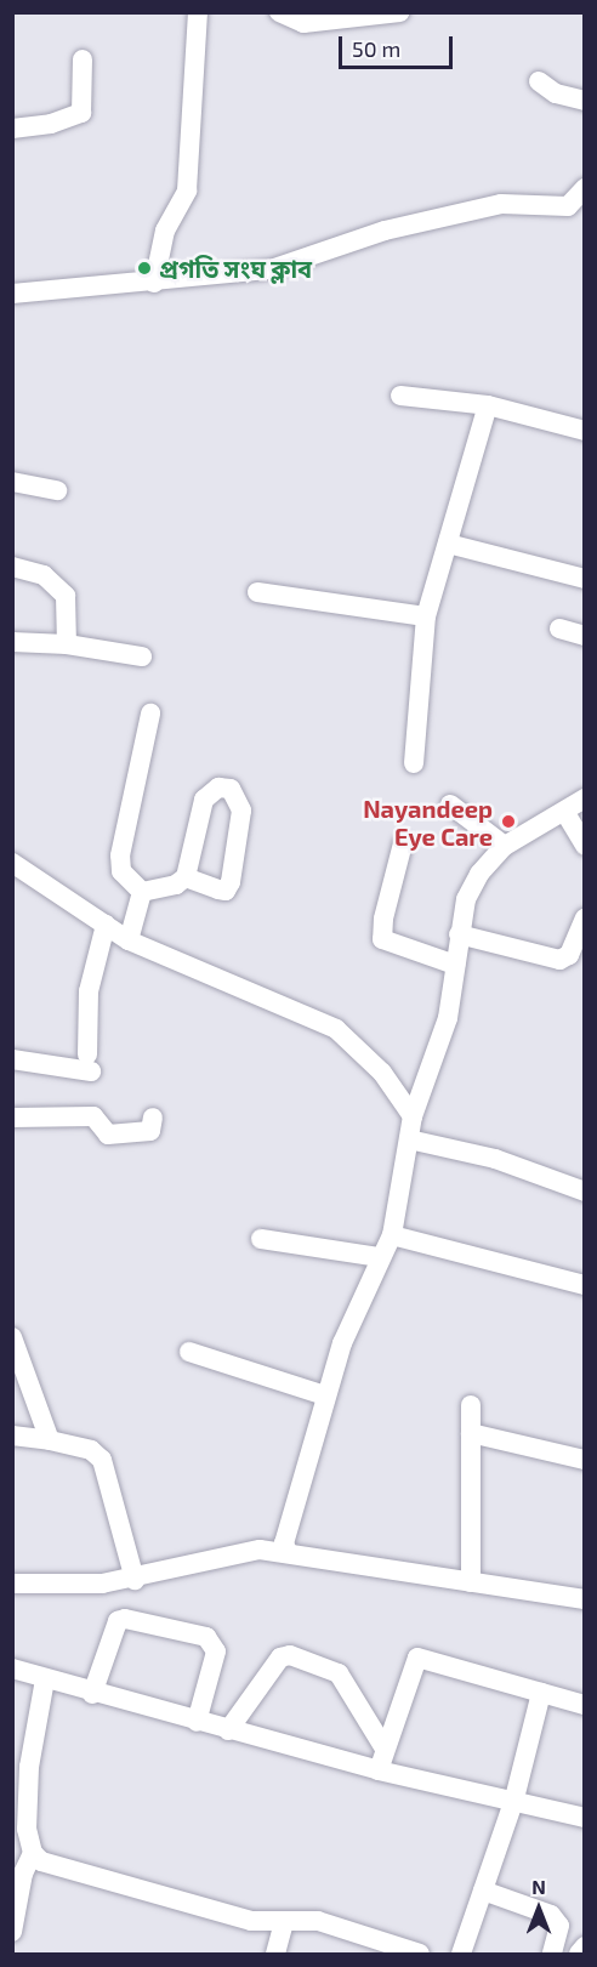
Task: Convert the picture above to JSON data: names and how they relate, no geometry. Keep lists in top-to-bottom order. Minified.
{"places":["প্রগতি সংঘ ক্লাব","Nayandeep Eye Care"],"scale_bar":"50 m","north":"top"}
